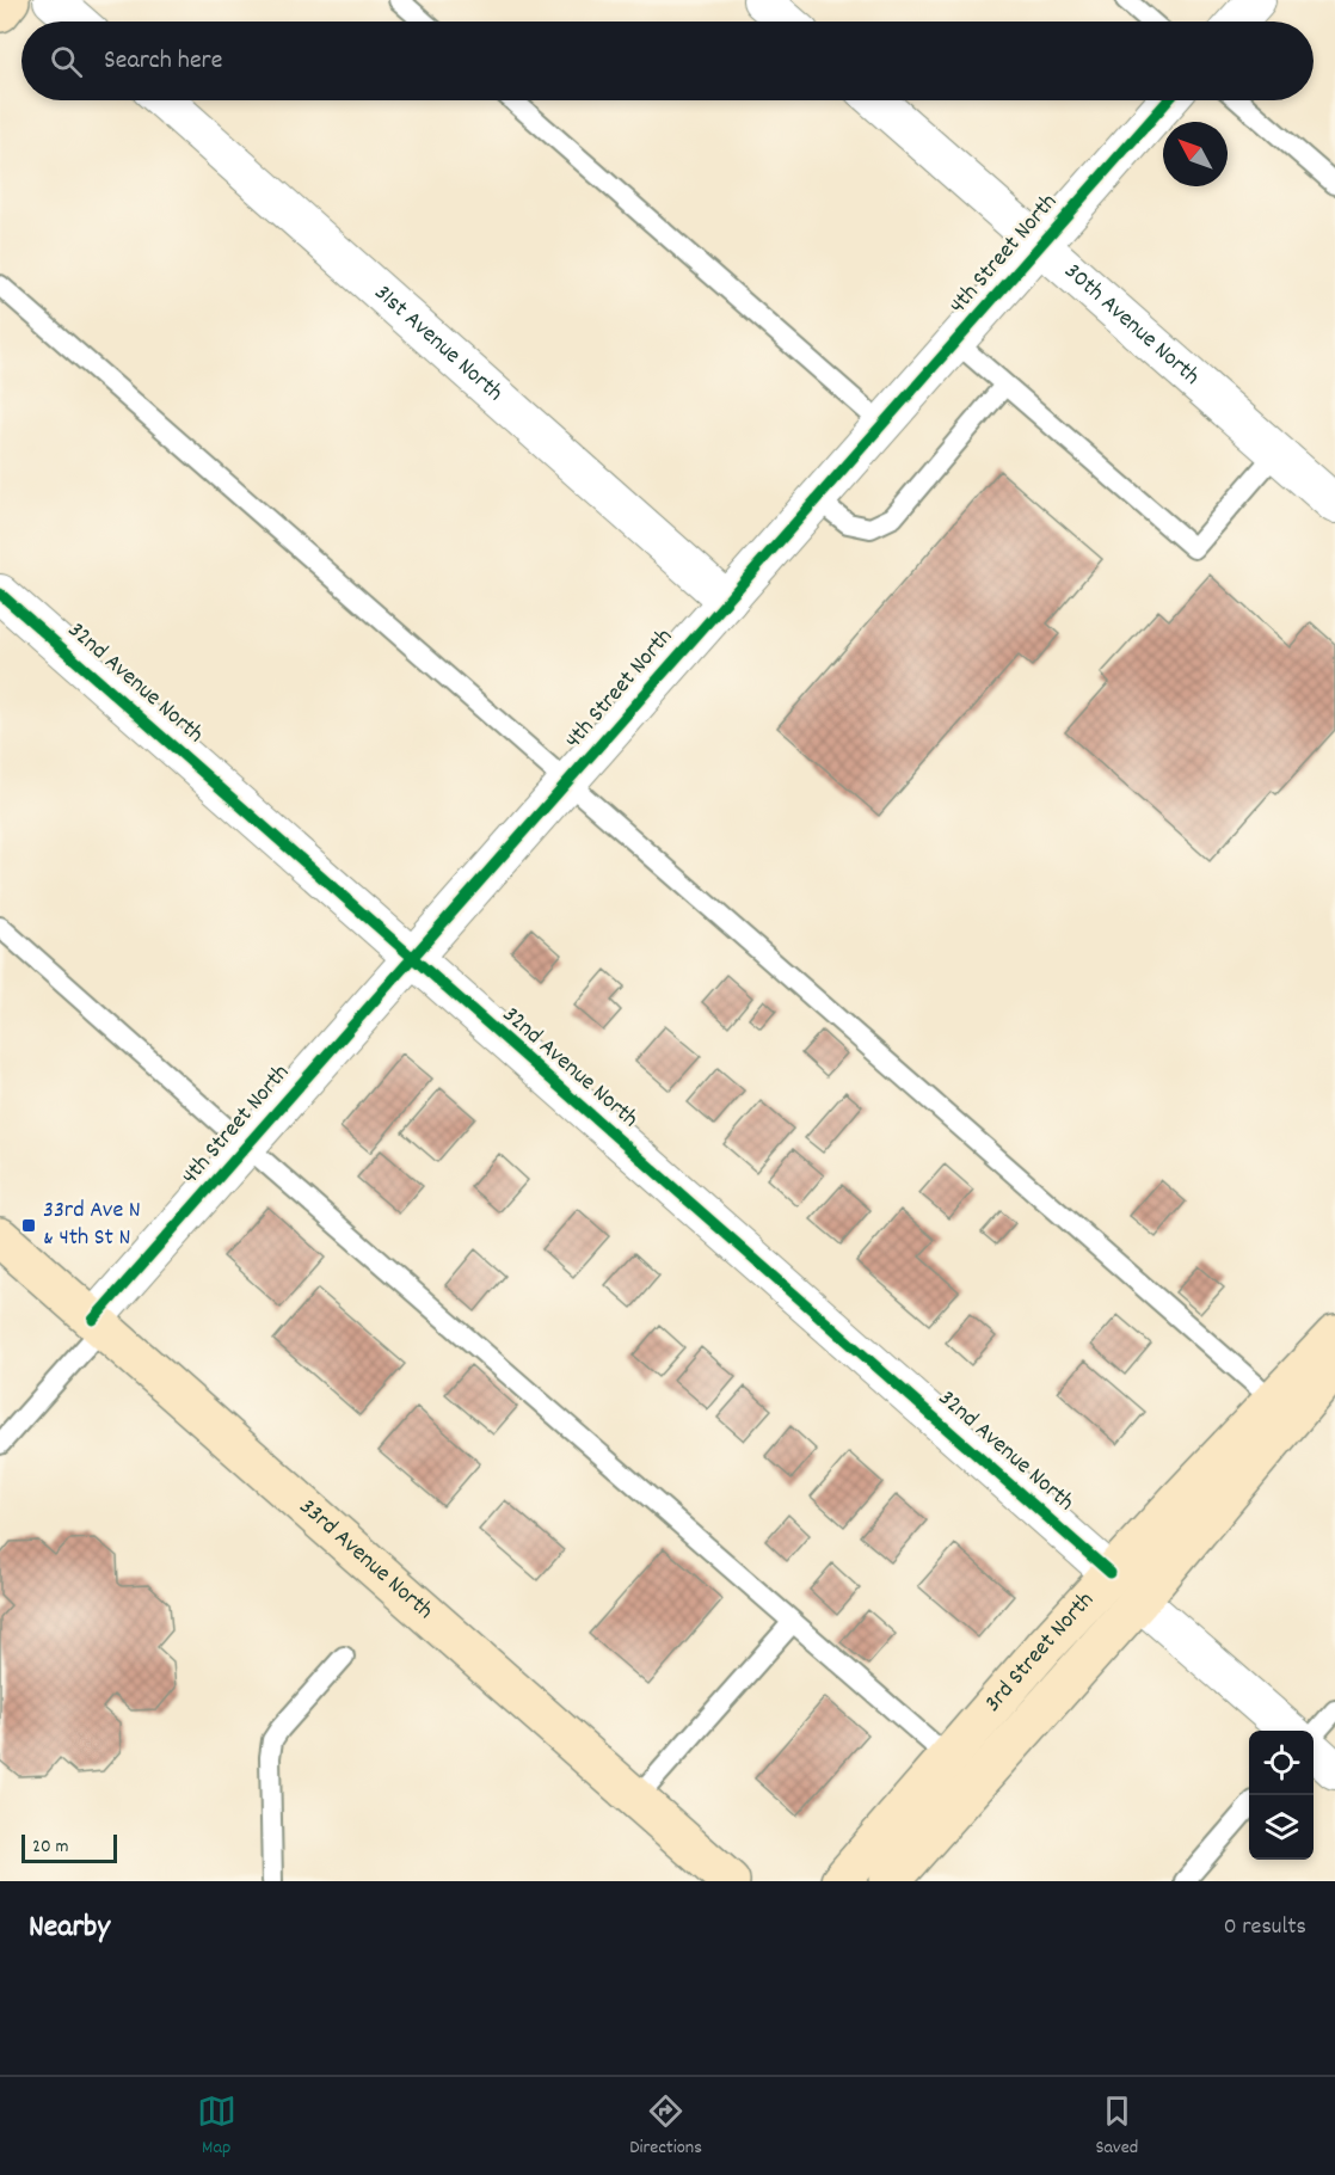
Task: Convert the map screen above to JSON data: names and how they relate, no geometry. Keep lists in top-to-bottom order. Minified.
{"streets":{"main road":["33rd Avenue North","3rd Street North"],"street":["4th Street North","30th Avenue North","31st Avenue North","32nd Avenue North"]},"crossings":[["4th Street North","30th Avenue North"],["4th Street North","31st Avenue North"],["4th Street North","32nd Avenue North"],["4th Street North","33rd Avenue North"],["32nd Avenue North","3rd Street North"]],"places":{"transit":["33rd Ave N & 4th St N"]},"scale_bar":"20 m","north":"top left","page":{"search":"Search here","scale":"20 m","heading":["Nearby","0 results"],"nav":["Map","Directions","Saved"]}}
